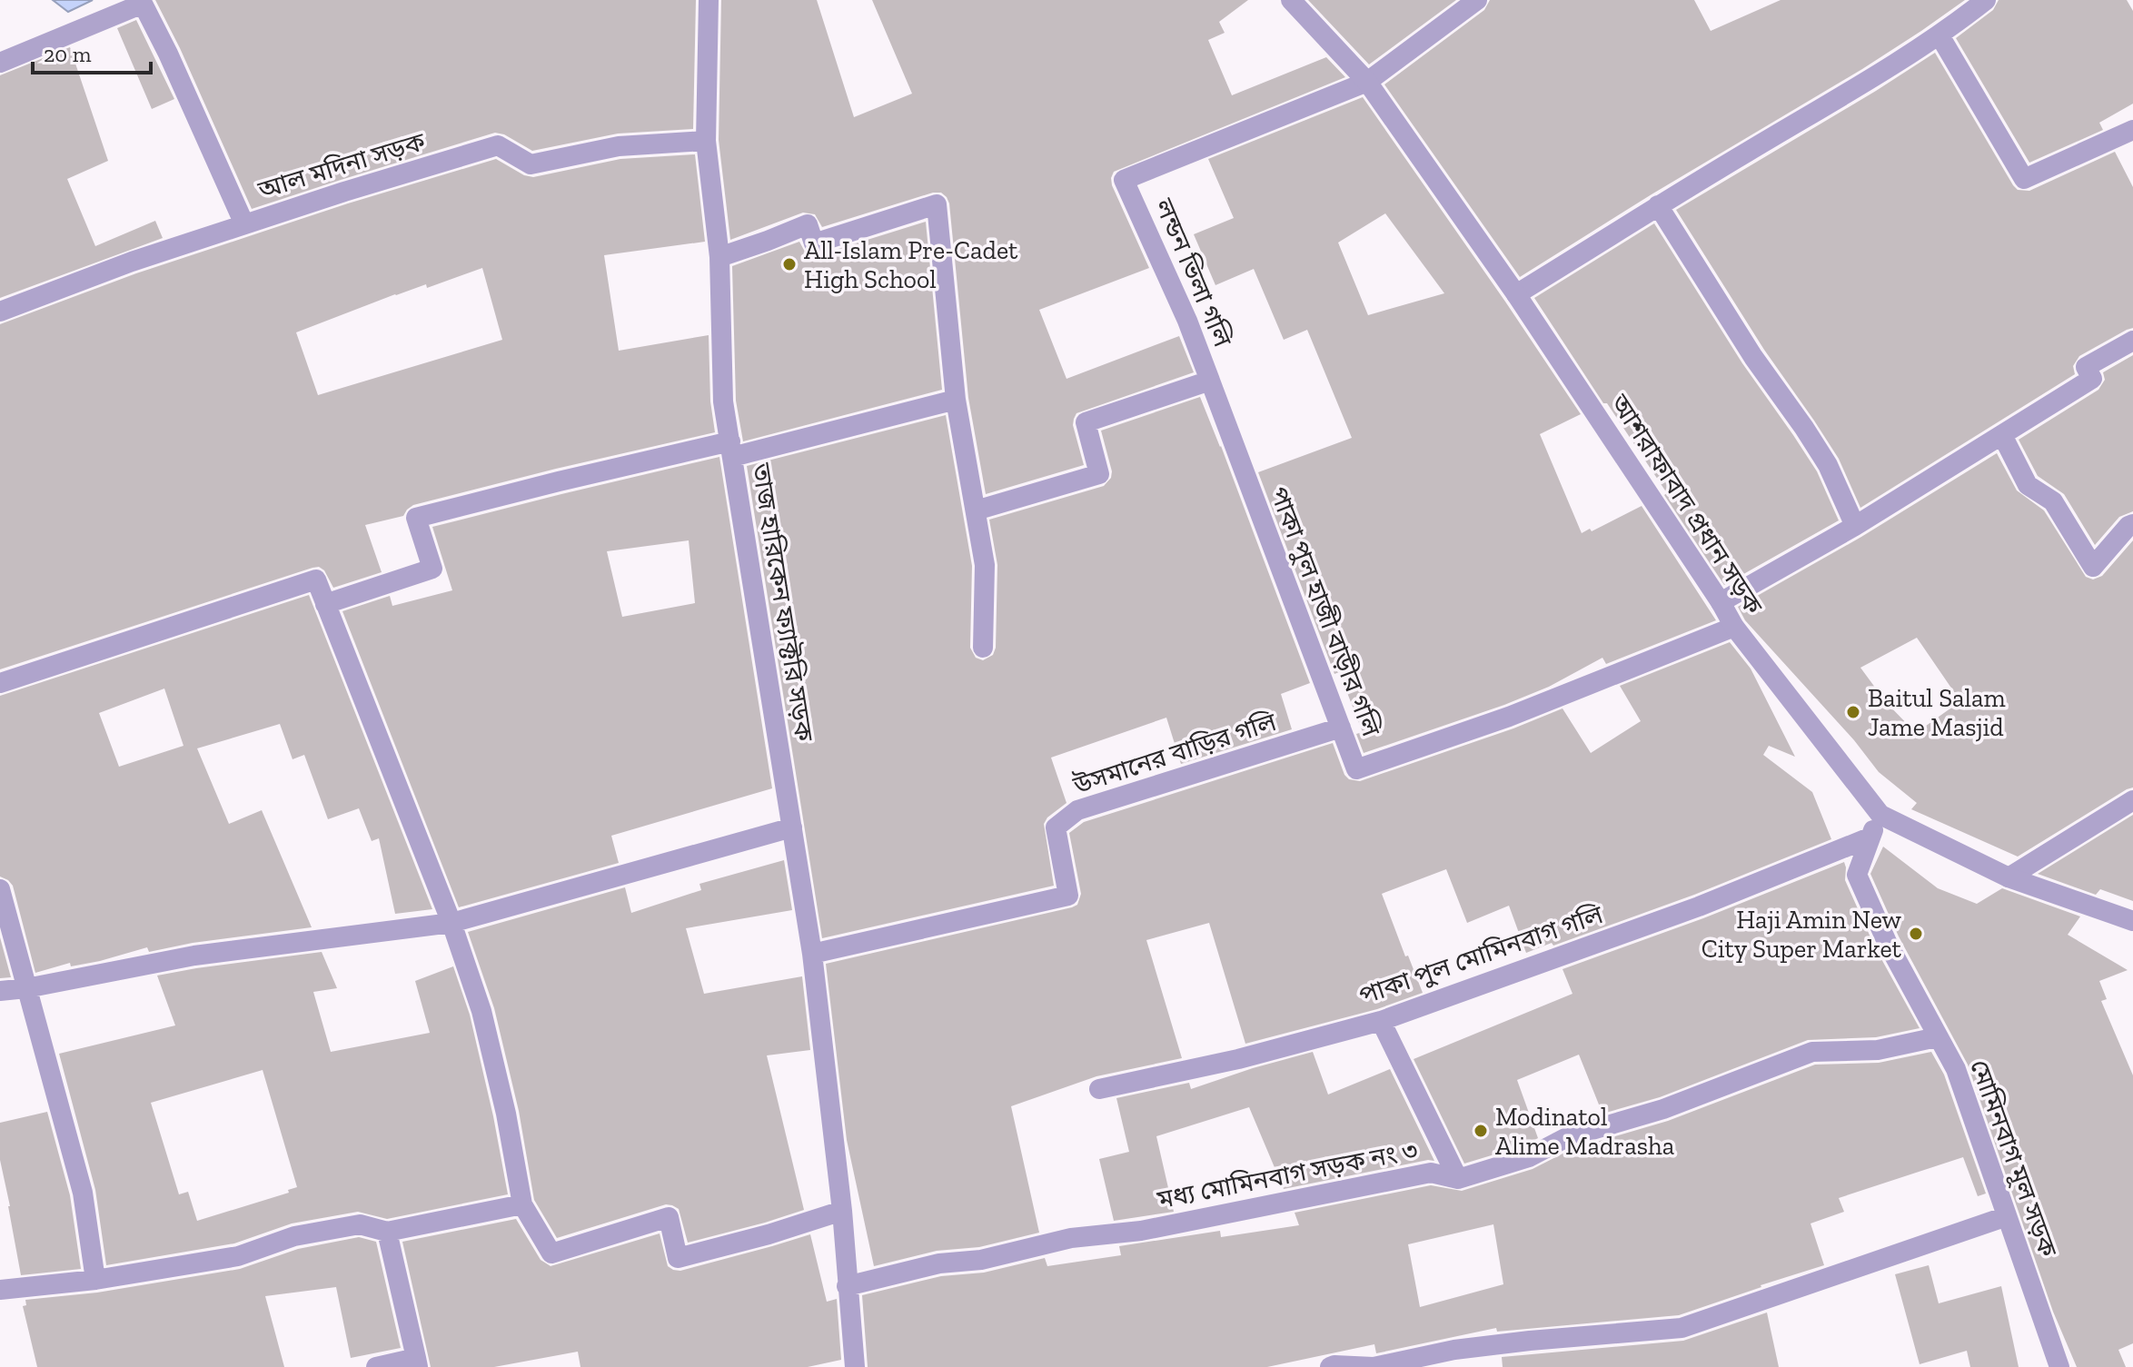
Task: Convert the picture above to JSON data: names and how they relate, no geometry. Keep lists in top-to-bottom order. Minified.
{"streets":{"street":["আল মদিনা সড়ক","লন্ডন ভিলা গলি","আশরাফাবাদ প্রধান সড়ক","তাজ হারিকেন ফ্যাক্টরি সড়ক","পাকা পুল হাজী বাড়ীর গলি","উসমানের বাড়ির গলি","পাকা পুল মোমিনবাগ গলি","মোমিনবাগ মূল সড়ক","মধ্য মোমিনবাগ সড়ক নং ৩"]},"crossings":[["আল মদিনা সড়ক","তাজ হারিকেন ফ্যাক্টরি সড়ক"],["লন্ডন ভিলা গলি","আশরাফাবাদ প্রধান সড়ক"],["লন্ডন ভিলা গলি","পাকা পুল হাজী বাড়ীর গলি"],["আশরাফাবাদ প্রধান সড়ক","পাকা পুল হাজী বাড়ীর গলি"],["আশরাফাবাদ প্রধান সড়ক","মোমিনবাগ মূল সড়ক"],["তাজ হারিকেন ফ্যাক্টরি সড়ক","উসমানের বাড়ির গলি"],["তাজ হারিকেন ফ্যাক্টরি সড়ক","মধ্য মোমিনবাগ সড়ক নং ৩"],["পাকা পুল হাজী বাড়ীর গলি","উসমানের বাড়ির গলি"],["পাকা পুল মোমিনবাগ গলি","মোমিনবাগ মূল সড়ক"],["মোমিনবাগ মূল সড়ক","মধ্য মোমিনবাগ সড়ক নং ৩"]],"places":["All-Islam Pre-Cadet High School","Baitul Salam Jame Masjid","Haji Amin New City Super Market","Modinatol Alime Madrasha"],"scale_bar":"20 m"}
